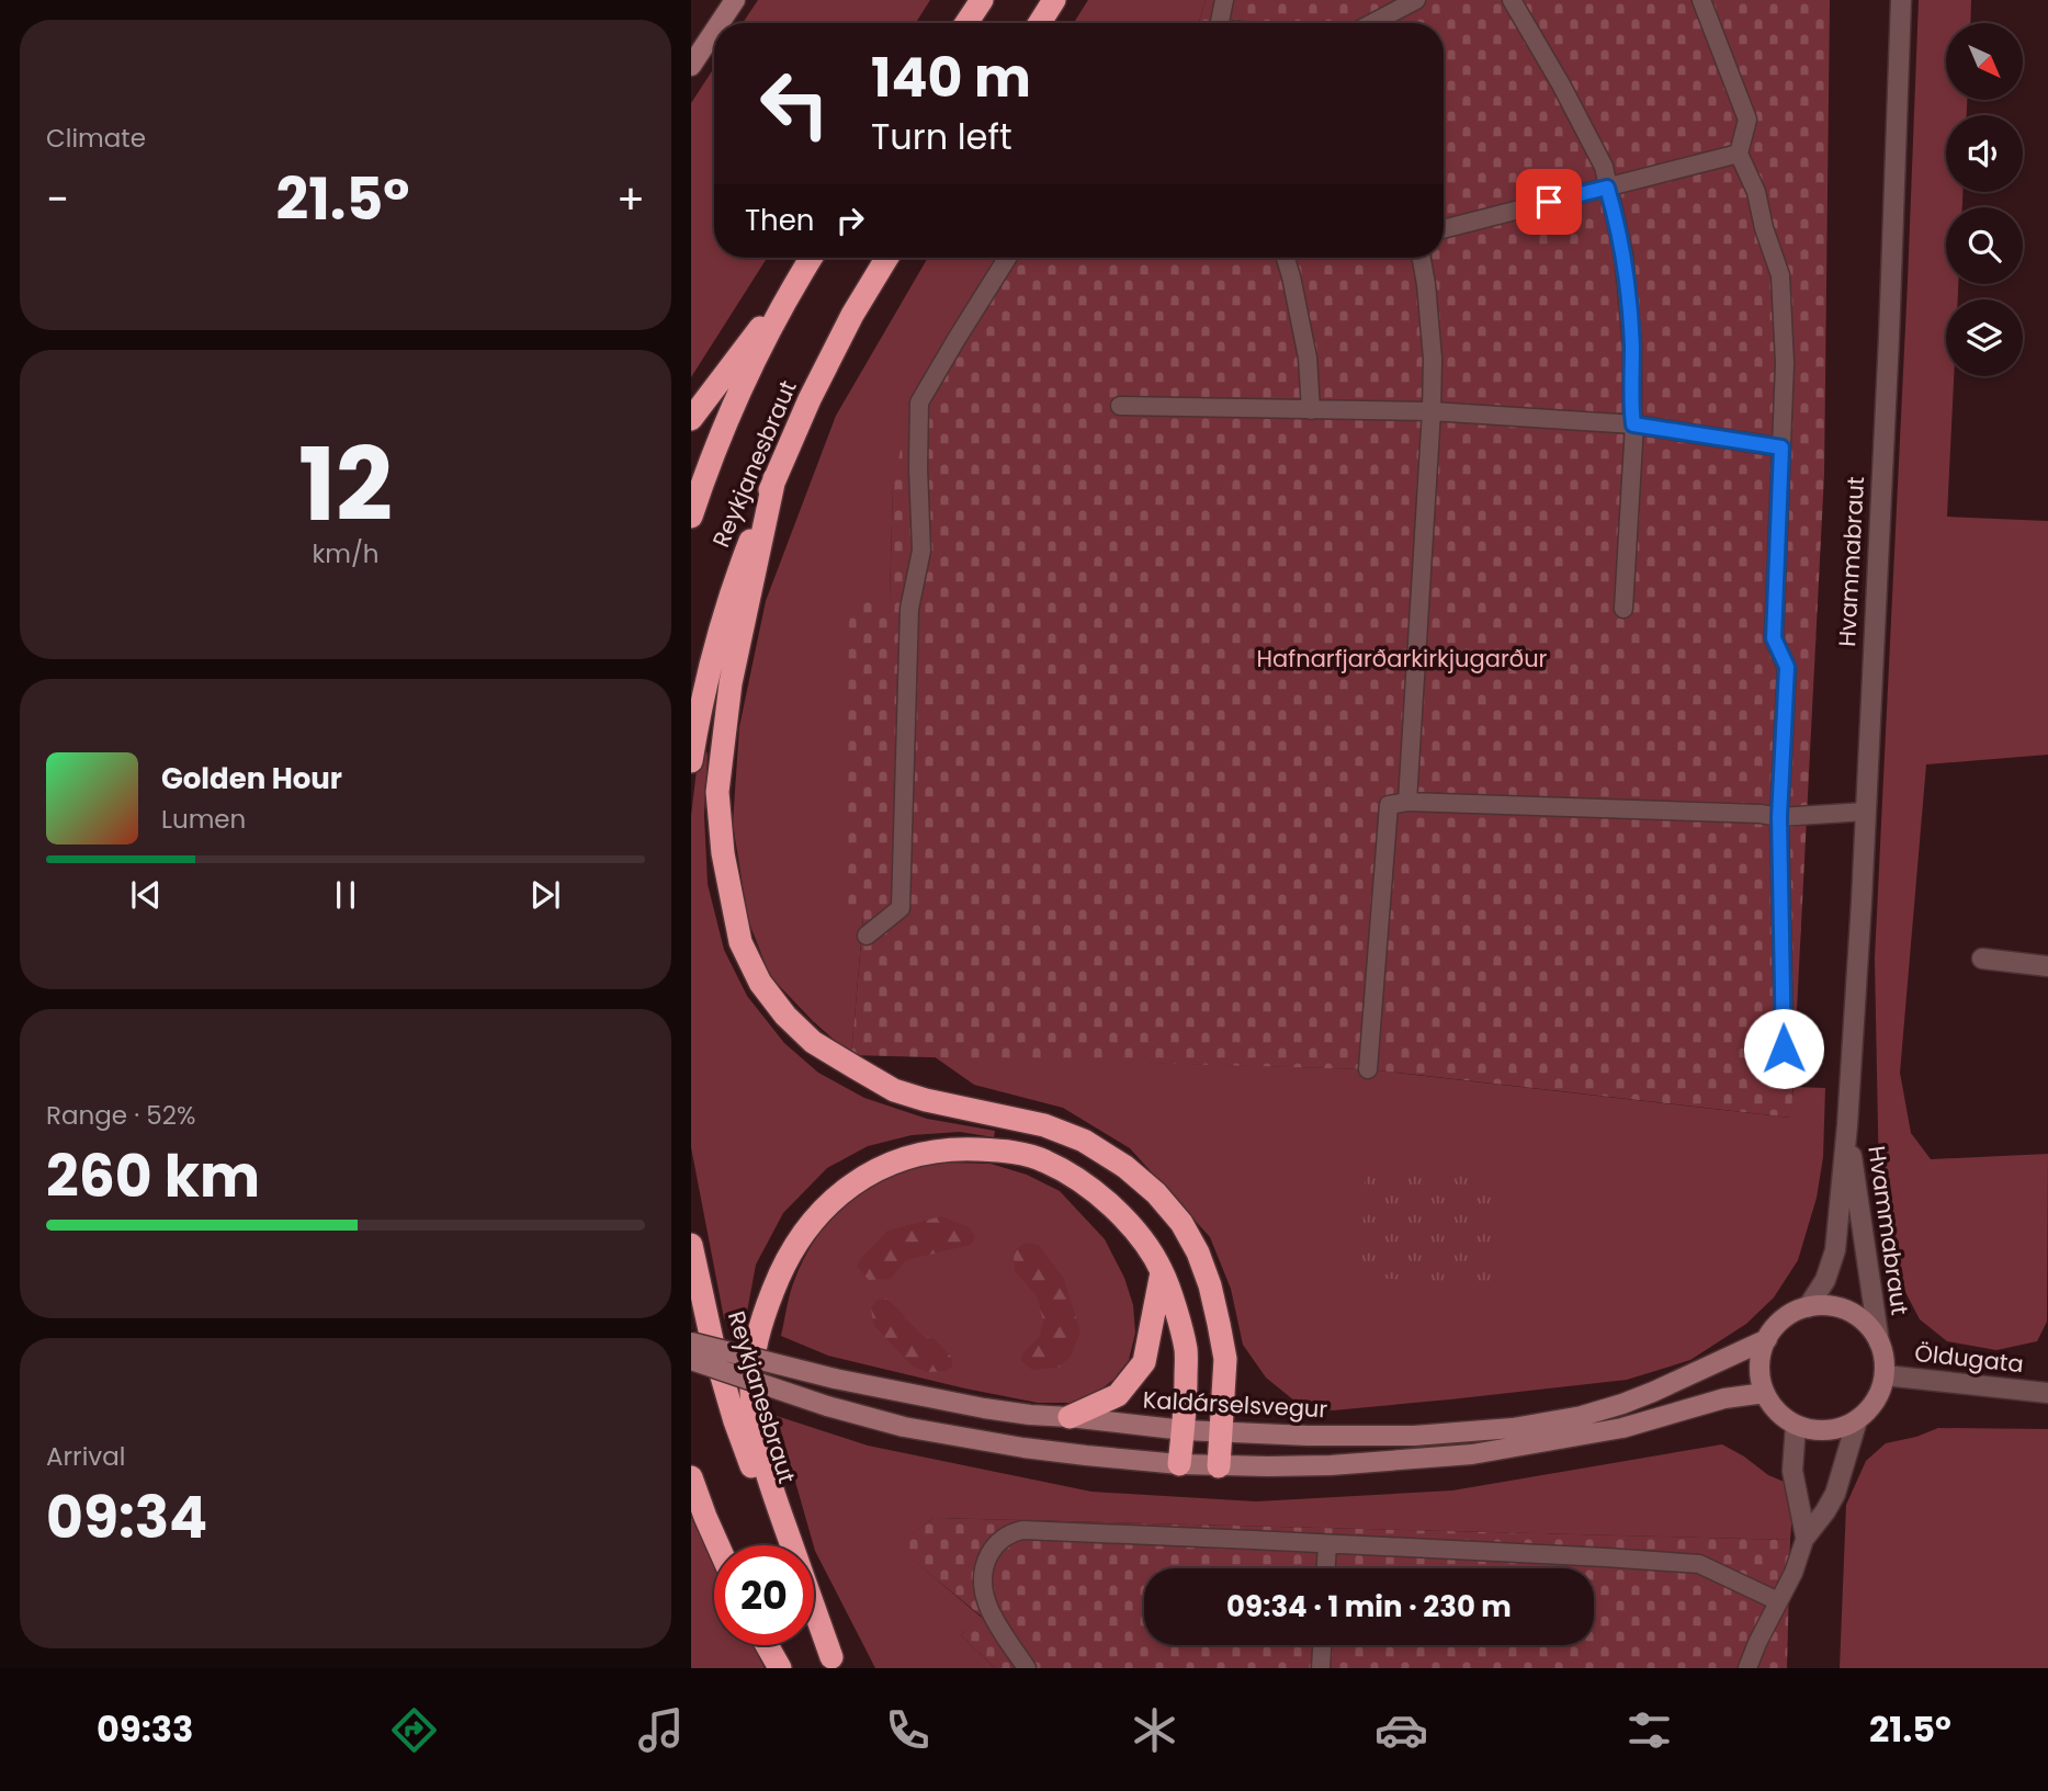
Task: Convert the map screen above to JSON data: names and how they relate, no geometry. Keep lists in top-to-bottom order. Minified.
{"streets":{"highway":["Reykjanesbraut"],"main road":["Kaldárselsvegur"],"street":["Hvammabraut","Öldugata"]},"crossings":[["Hvammabraut","Öldugata"],["Hvammabraut","Kaldárselsvegur"],["Öldugata","Kaldárselsvegur"]],"parks":["Hafnarfjarðarkirkjugarður"],"north":"bottom right","page":{"tile":["Climate",["12","km/h"],["Range · 52%","260 km"],["Arrival","09:34"]],"turn":["140 m","Turn left"],"heat":["−","21.5°","+"],"then":"Then","song":["Golden Hour","Lumen"],"limit":"20","trip":"09:34 · 1 min · 230 m","tabs":["09:33","21.5°"]}}
